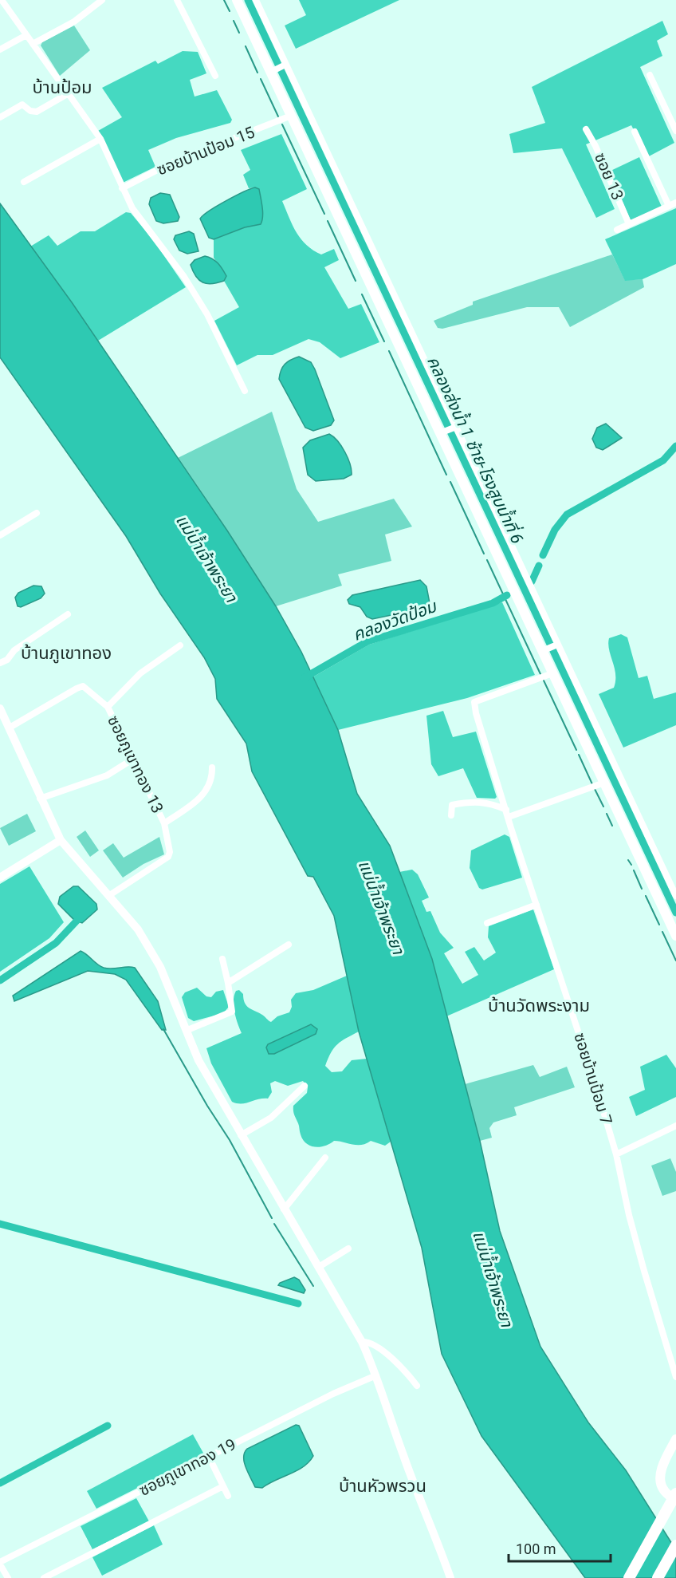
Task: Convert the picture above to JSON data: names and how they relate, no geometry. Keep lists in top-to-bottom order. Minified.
{"streets":{"street":["ซอยบ้านป้อม 15","ซอย 13","ซอยภูเขาทอง 13","ซอยบ้านป้อม 7","ซอยภูเขาทอง 19"]},"districts":["บ้านป้อม","บ้านภูเขาทอง","บ้านวัดพระงาม","บ้านหัวพรวน"],"water":["คลองส่งน้ำ 1 ซ้าย-โรงสูบน้ำที่ 6","แม่น้ำเจ้าพระยา","คลองวัดป้อม"],"scale_bar":"100 m"}
